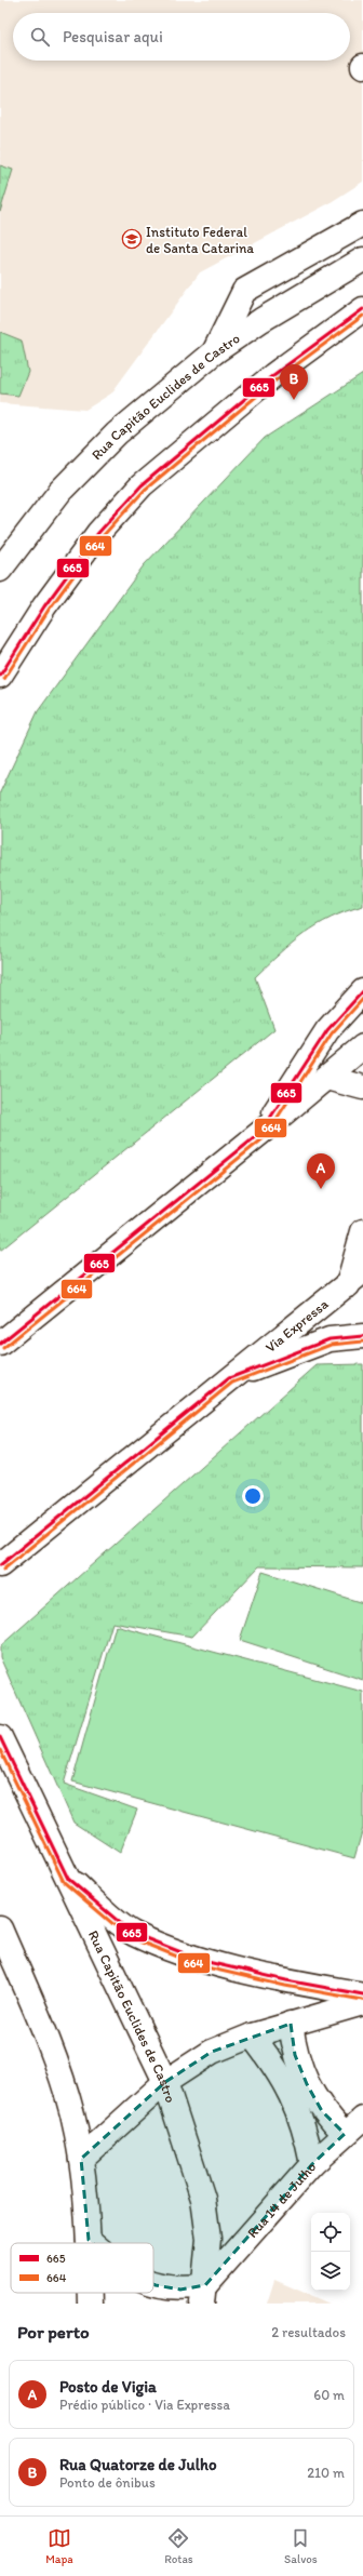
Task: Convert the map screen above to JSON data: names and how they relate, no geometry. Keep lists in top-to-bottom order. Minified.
{"streets":{"main road":["Rua Capitão Euclides de Castro","Via Expressa","Rua 14 de Julho"]},"crossings":[["Rua Capitão Euclides de Castro","Rua 14 de Julho"]],"places":{"school or university":["Instituto Federal de Santa Catarina"]},"lines":["transit line 665","transit line 664"],"legend":["665","664"],"page":{"search":"Pesquisar aqui","pins":["B","A"],"heading":["Por perto","2 resultados"],"list":[{"mark":"A","name":"Posto de Vigia","note":"Prédio público · Via Expressa","value":"60 m"},{"mark":"B","name":"Rua Quatorze de Julho","note":"Ponto de ônibus","value":"210 m"}],"nav":["Mapa","Rotas","Salvos"]}}
